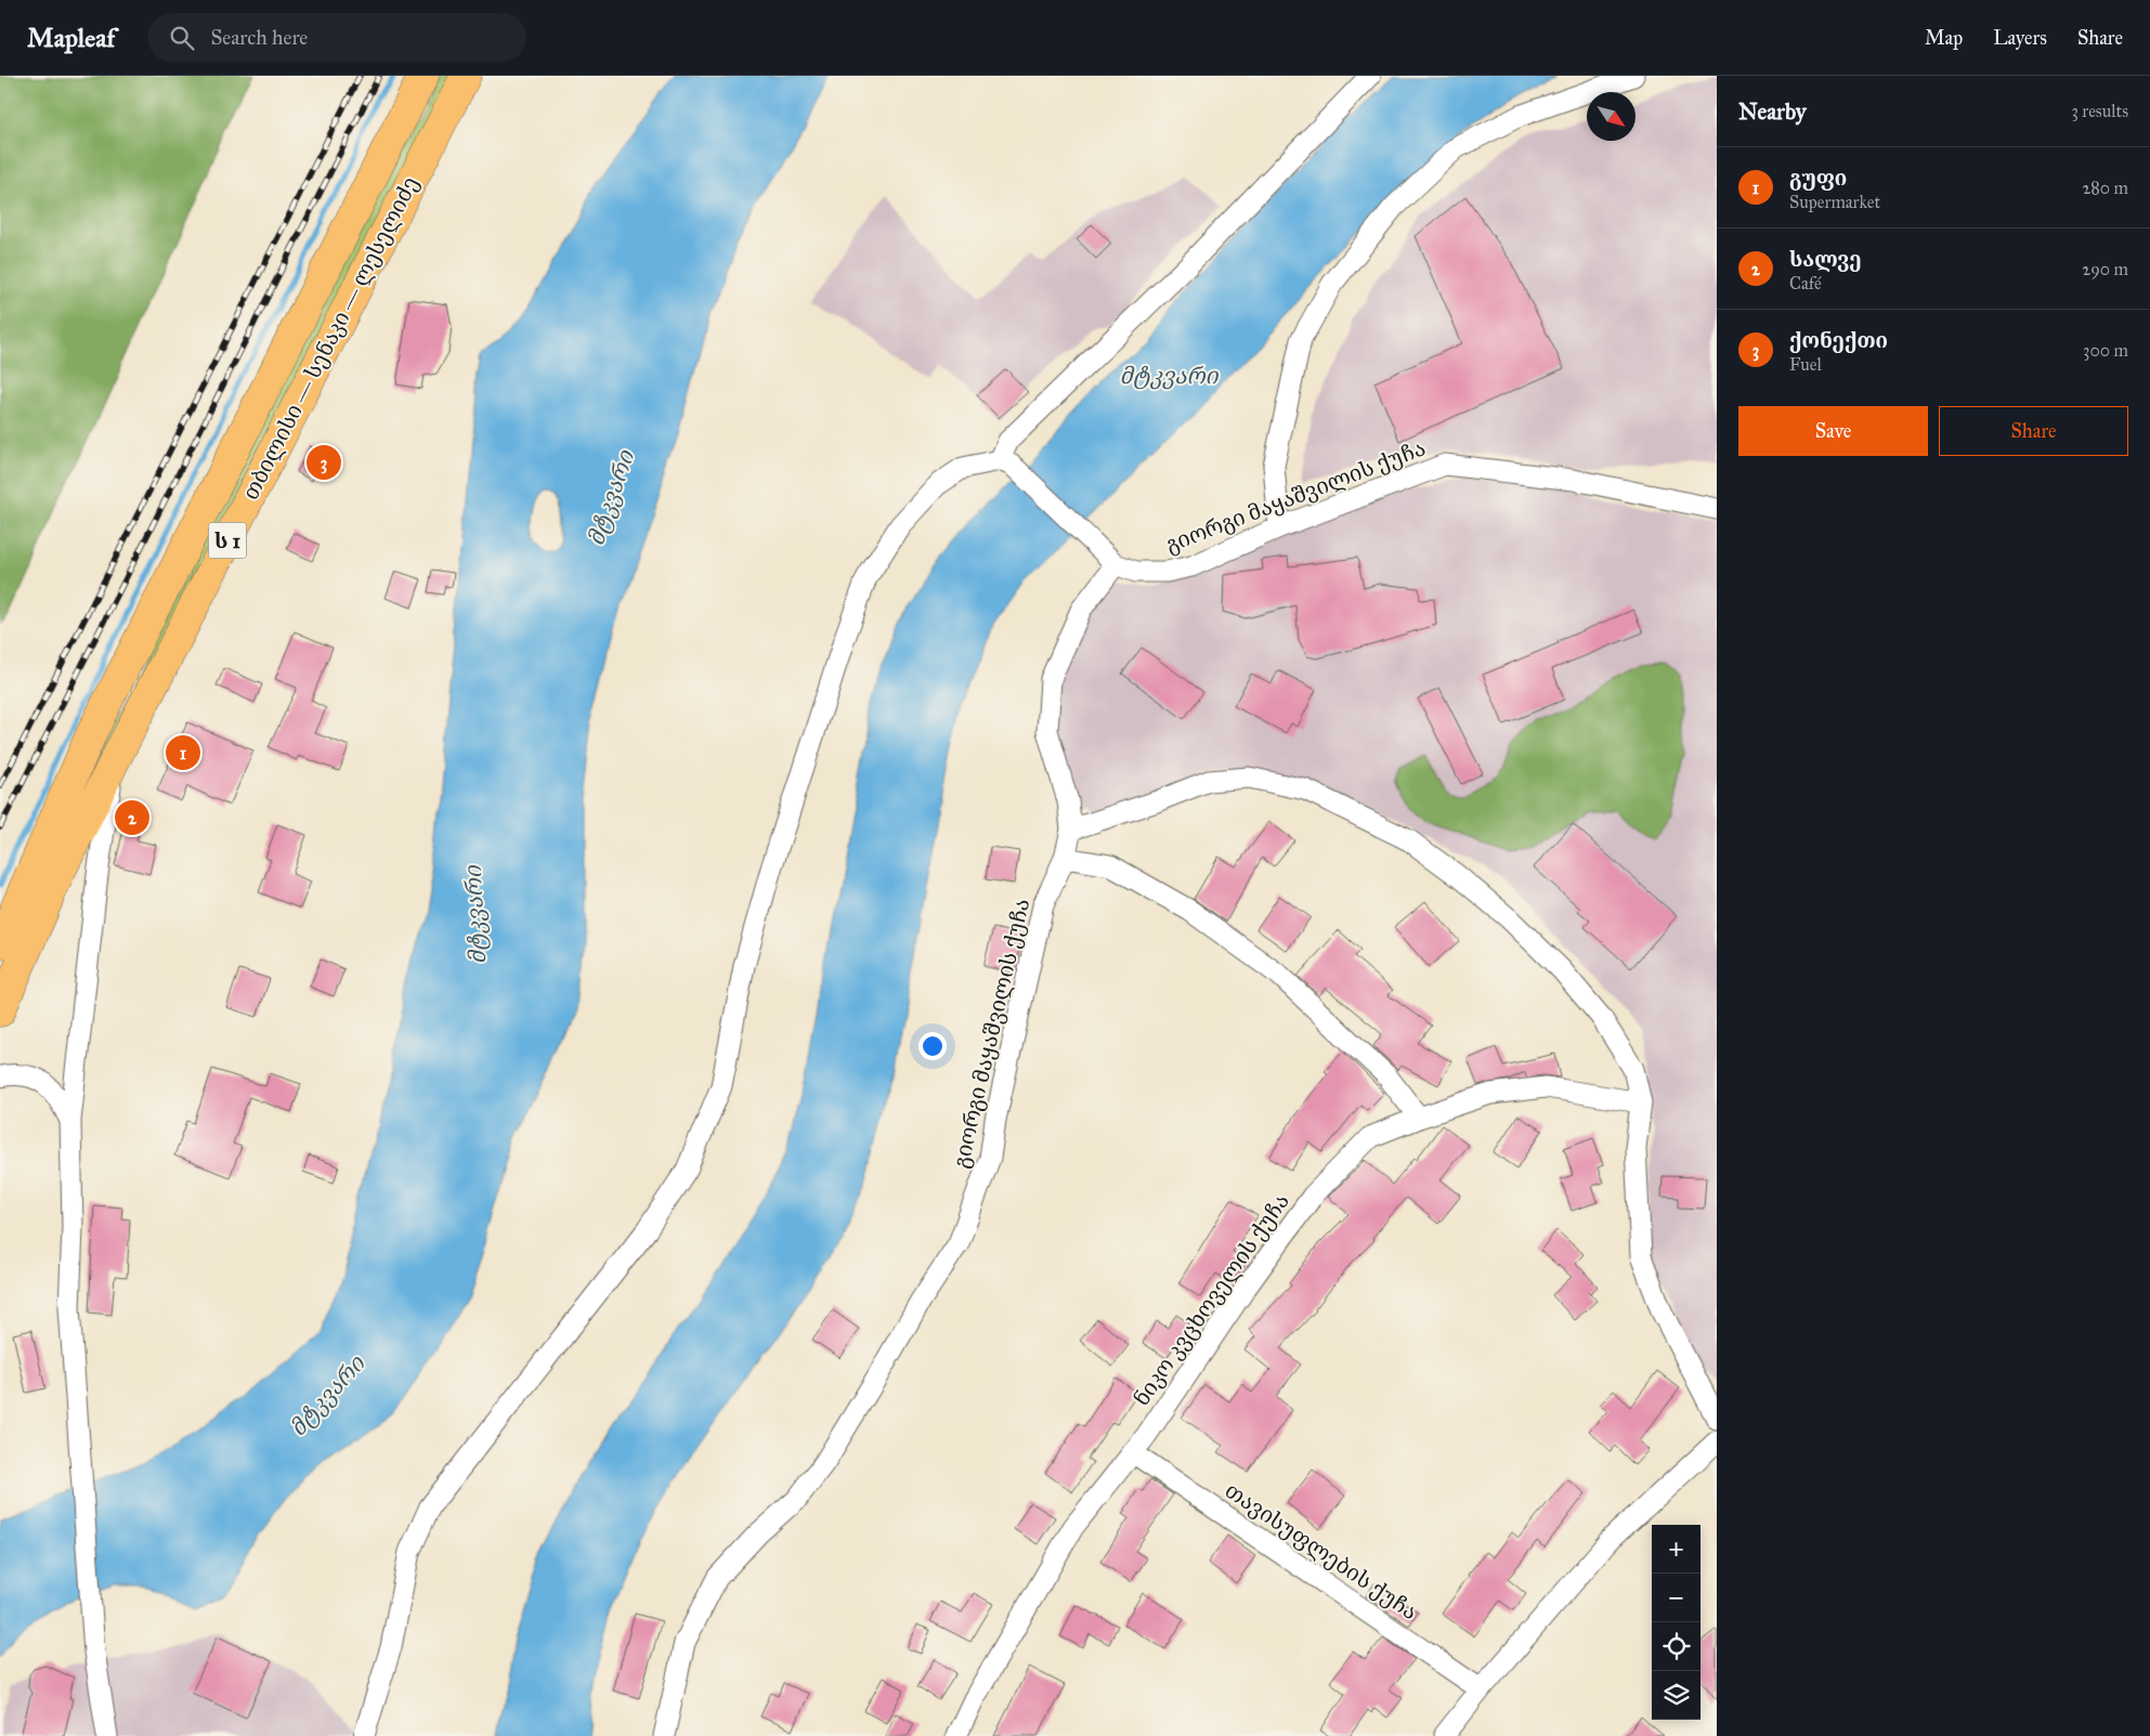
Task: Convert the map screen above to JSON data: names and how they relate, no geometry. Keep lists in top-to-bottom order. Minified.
{"streets":{"highway":["თბილისი — სენაკი — ლესელიძე","ს 1"],"street":["გიორგი მაყაშვილის ქუჩა","ნიკო კვცხოველის ქუჩა","თავისუფლების ქუჩა"]},"crossings":[["ნიკო კვცხოველის ქუჩა","თავისუფლების ქუჩა"]],"water":["მტკვარი"],"north":"bottom right","page":{"header":"Mapleaf","search":"Search here","nav":["Map","Layers","Share"],"heading":["Nearby","3 results"],"list":[{"mark":"1","name":"გუფი","note":"Supermarket","value":"280 m"},{"mark":"2","name":"სალვე","note":"Café","value":"290 m"},{"mark":"3","name":"ქონექთი","note":"Fuel","value":"300 m"}],"buttons":["Save","Share"],"pins":["3","1","2"],"map_buttons":["+","−"]}}
